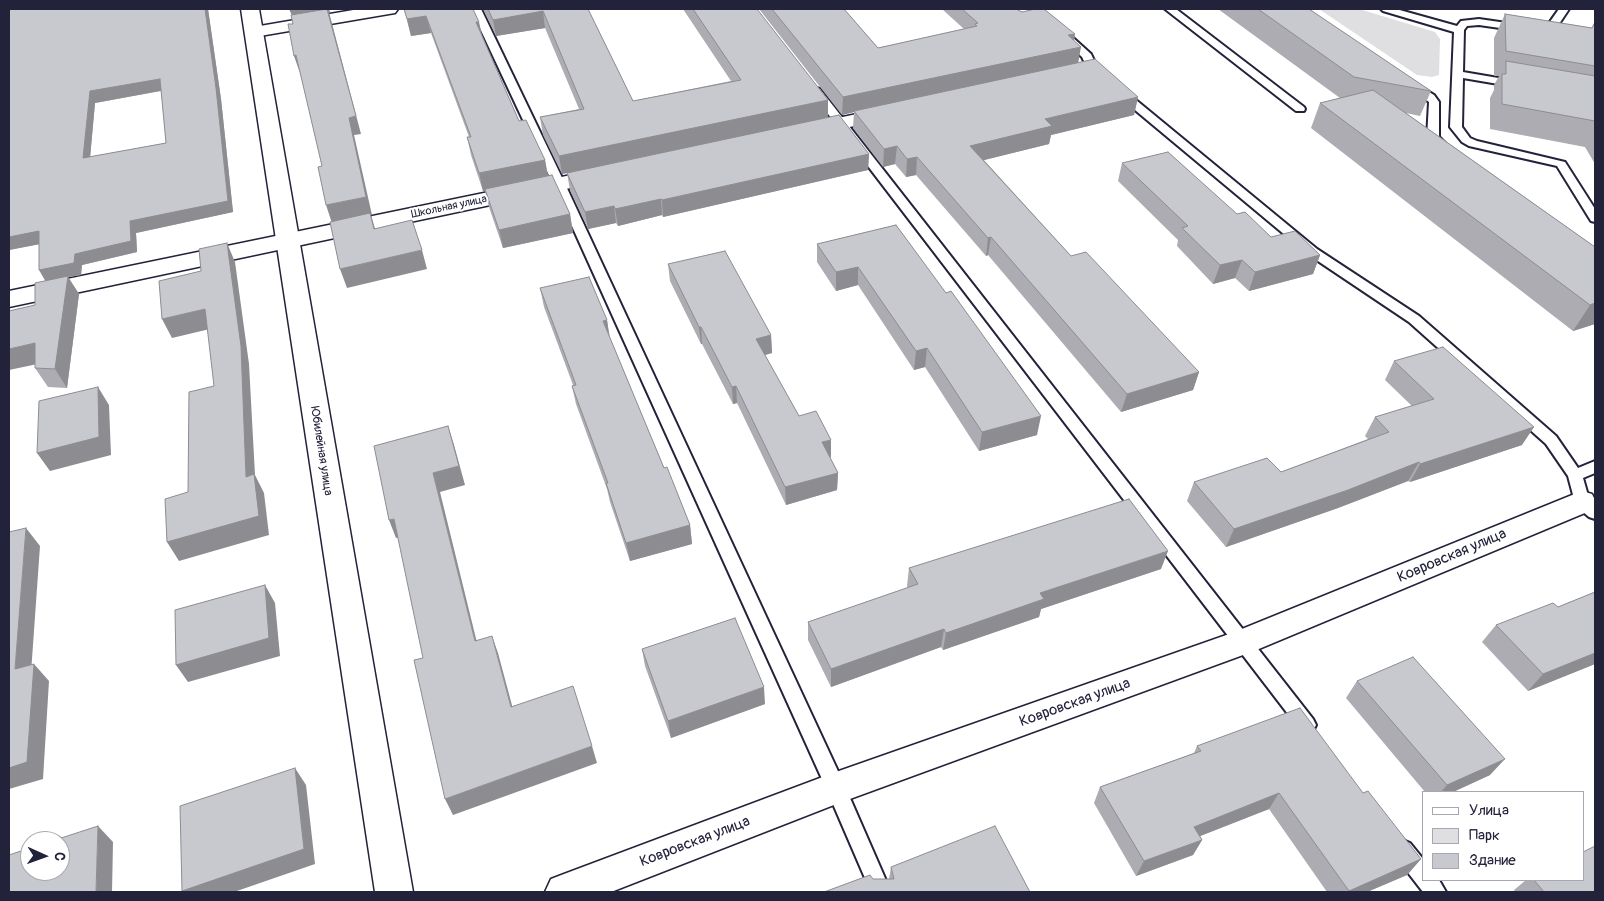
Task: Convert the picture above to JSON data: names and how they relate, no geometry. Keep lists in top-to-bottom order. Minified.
{"streets":{"street":["Школьная улица","Юбилейная улица","Ковровская улица"]},"crossings":[["Школьная улица","Юбилейная улица"]],"legend":["Улица","Парк","Здание"],"north":"right"}
